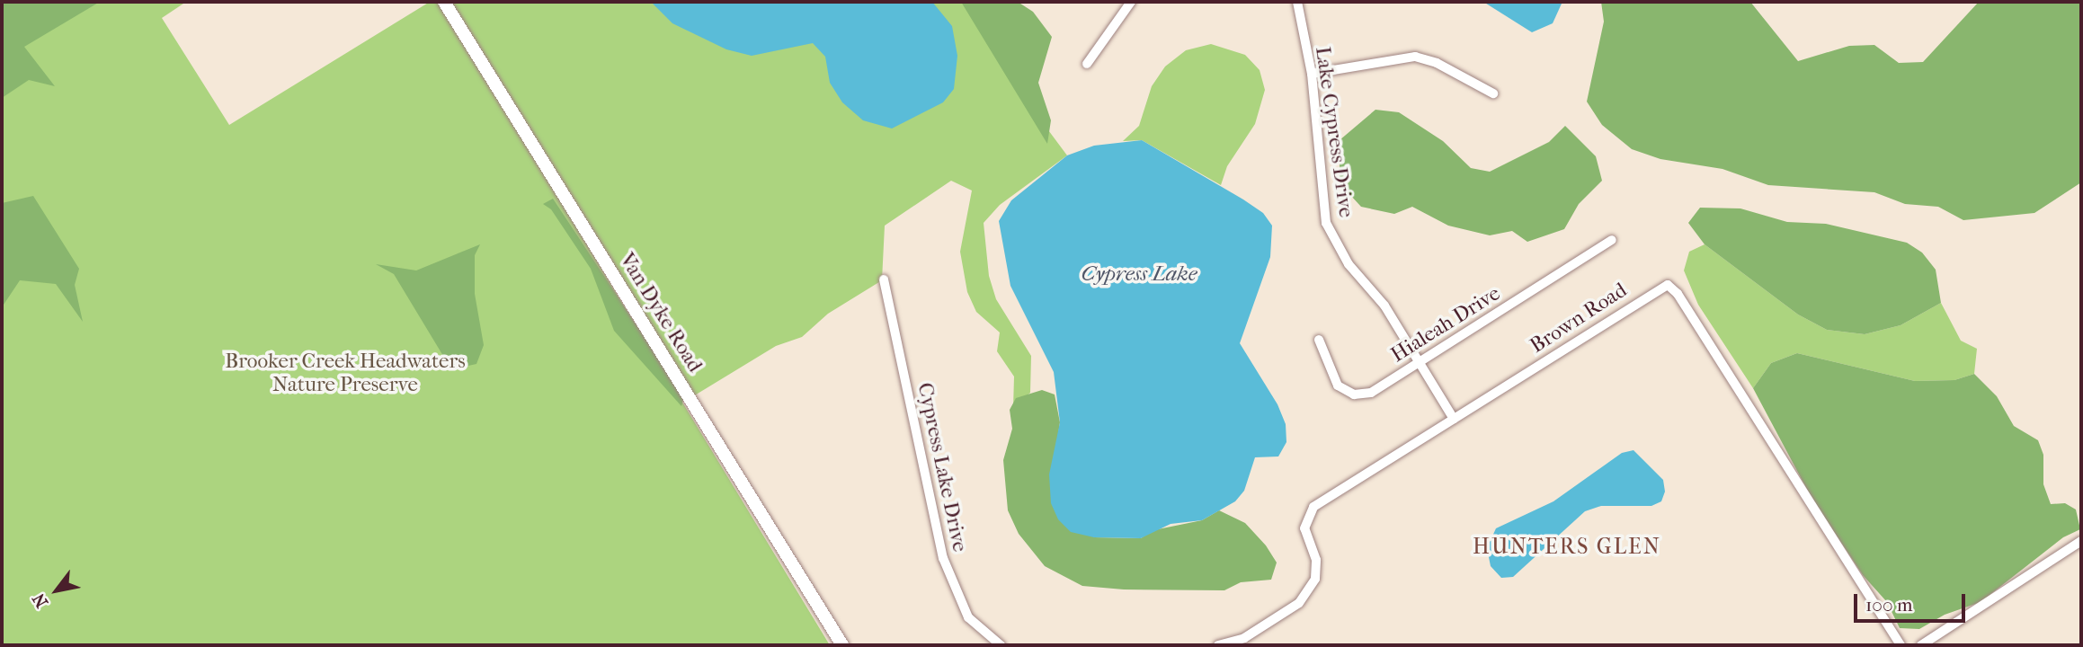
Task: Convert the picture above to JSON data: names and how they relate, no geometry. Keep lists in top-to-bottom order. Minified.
{"streets":{"main road":["Van Dyke Road"],"street":["Lake Cypress Drive","Brown Road","Hialeah Drive","Cypress Lake Drive"]},"crossings":[["Lake Cypress Drive","Brown Road"],["Lake Cypress Drive","Hialeah Drive"]],"districts":["HUNTERS GLEN"],"water":["Cypress Lake"],"parks":["Brooker Creek Headwaters Nature Preserve"],"scale_bar":"100 m","north":"bottom left"}
